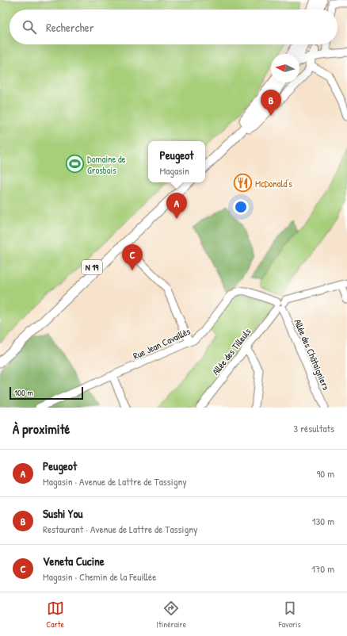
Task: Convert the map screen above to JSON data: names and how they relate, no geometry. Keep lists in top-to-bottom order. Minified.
{"streets":{"main road":["N 19"],"street":["Rue Jean Cavaillès","Allée des Tilleuls","Allée des Châtaigniers"]},"crossings":[["Rue Jean Cavaillès","Allée des Tilleuls"],["Rue Jean Cavaillès","Allée des Châtaigniers"],["Allée des Tilleuls","Allée des Châtaigniers"]],"places":{"sports":["Domaine de Grosbois"],"restaurant":["McDonald's"]},"scale_bar":"100 m","north":"left","page":{"search":"Rechercher","pins":["B","A","C"],"popup":["Peugeot","Magasin"],"scale":"100 m","heading":["À proximité","3 résultats"],"list":[{"mark":"A","name":"Peugeot","note":"Magasin · Avenue de Lattre de Tassigny","value":"90 m"},{"mark":"B","name":"Sushi You","note":"Restaurant · Avenue de Lattre de Tassigny","value":"130 m"},{"mark":"C","name":"Veneta Cucine","note":"Magasin · Chemin de la Feuillée","value":"170 m"}],"nav":["Carte","Itinéraire","Favoris"]}}
